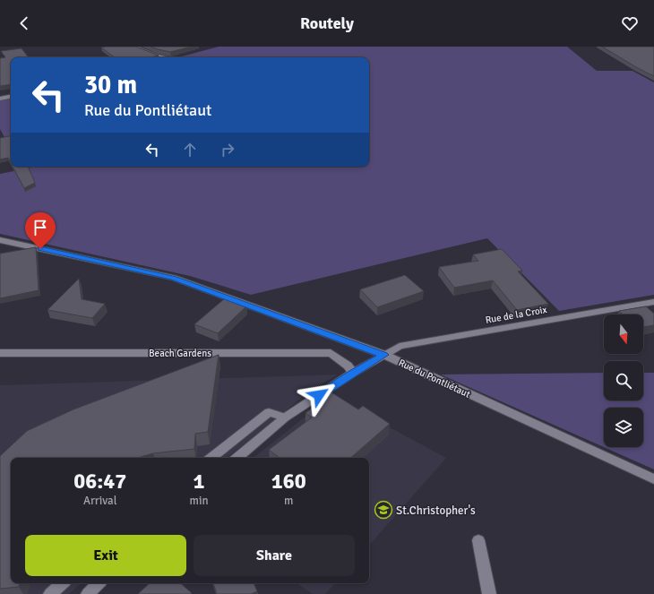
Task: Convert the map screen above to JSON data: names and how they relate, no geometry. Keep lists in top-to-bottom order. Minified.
{"streets":{"street":["Rue de la Croix","Beach Gardens","Rue du Pontliétaut"]},"crossings":[["Rue de la Croix","Beach Gardens"],["Rue de la Croix","Rue du Pontliétaut"]],"places":{"school or university":["St.Christopher's"]},"north":"bottom","page":{"header":"Routely","turn":["30 m","Rue du Pontliétaut"],"eta":["06:47","Arrival","1","min","160","m"],"buttons":["Exit","Share"]}}
